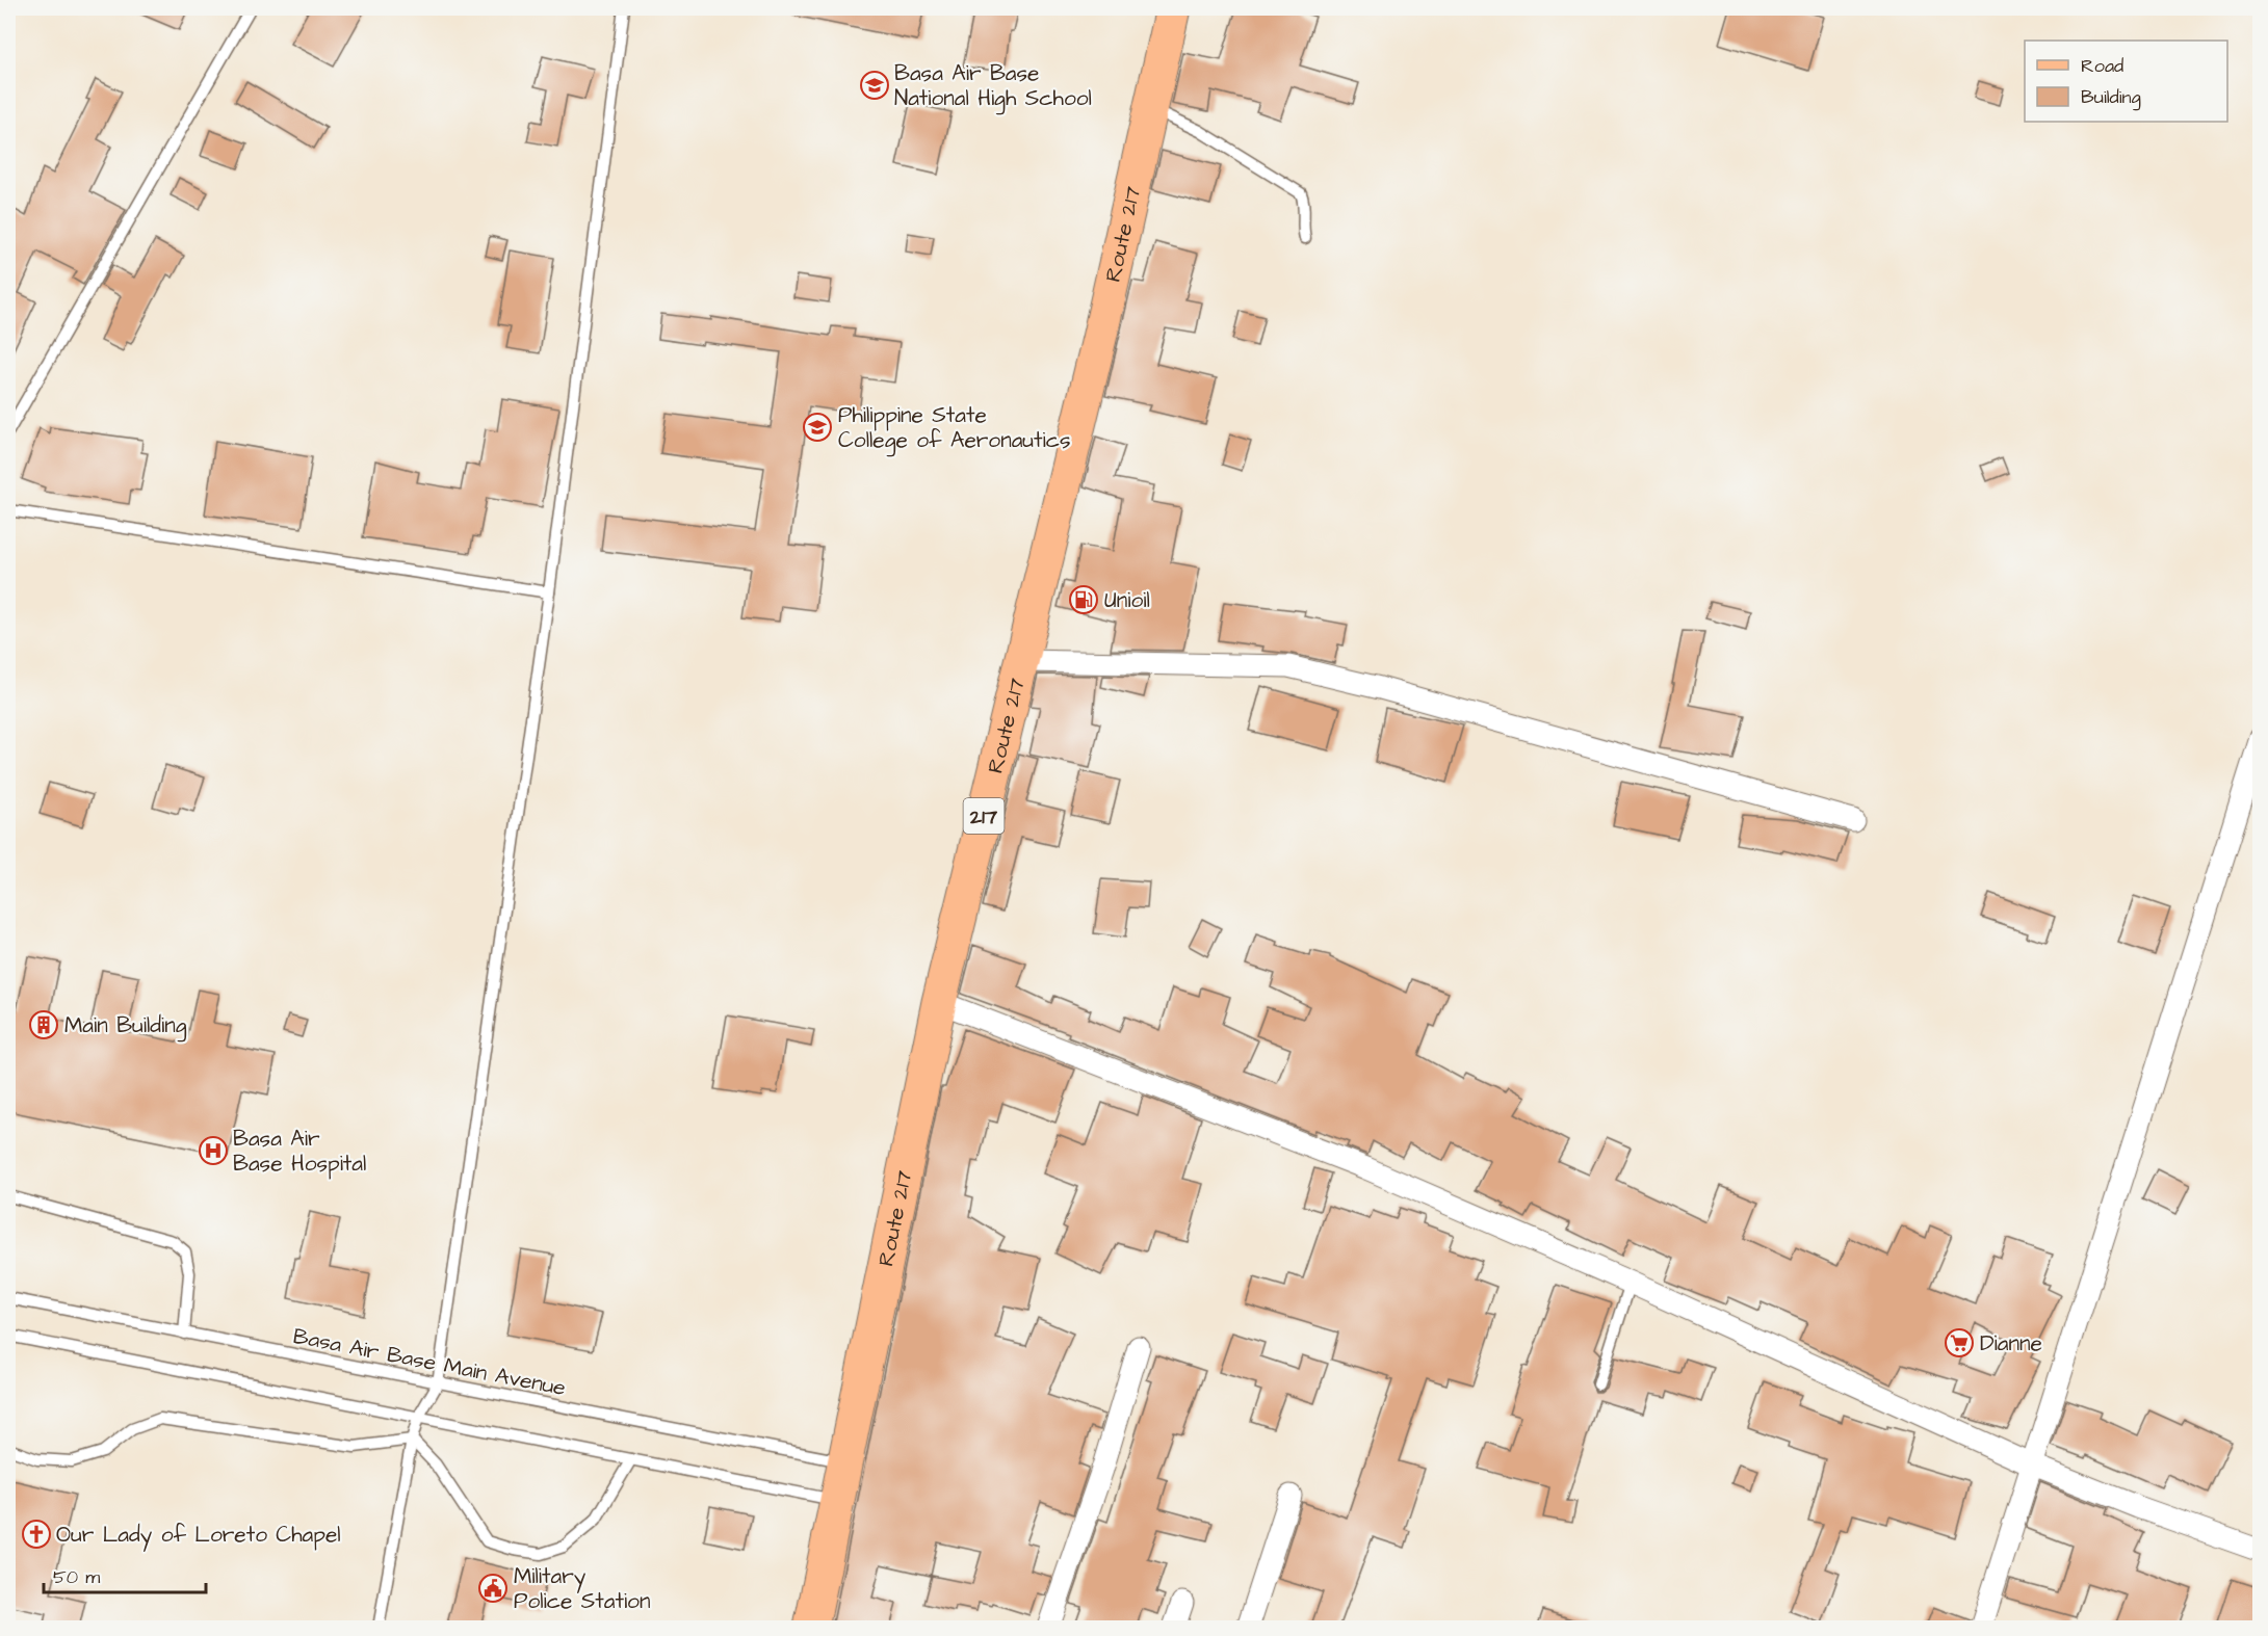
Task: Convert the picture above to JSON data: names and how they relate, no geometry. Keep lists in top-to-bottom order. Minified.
{"streets":{"main road":["Route 217","217"],"lane":["Basa Air Base Main Avenue"]},"crossings":[["Route 217","Basa Air Base Main Avenue"]],"places":{"school or university":["Basa Air Base National High School","Philippine State College of Aeronautics"],"fuel station":["Unioil"],"building":["Main Building"],"hospital":["Basa Air Base Hospital"],"supermarket":["Dianne"],"church":["Our Lady of Loreto Chapel"],"public building":["Military Police Station"]},"legend":["Road","Building"],"scale_bar":"50 m"}
